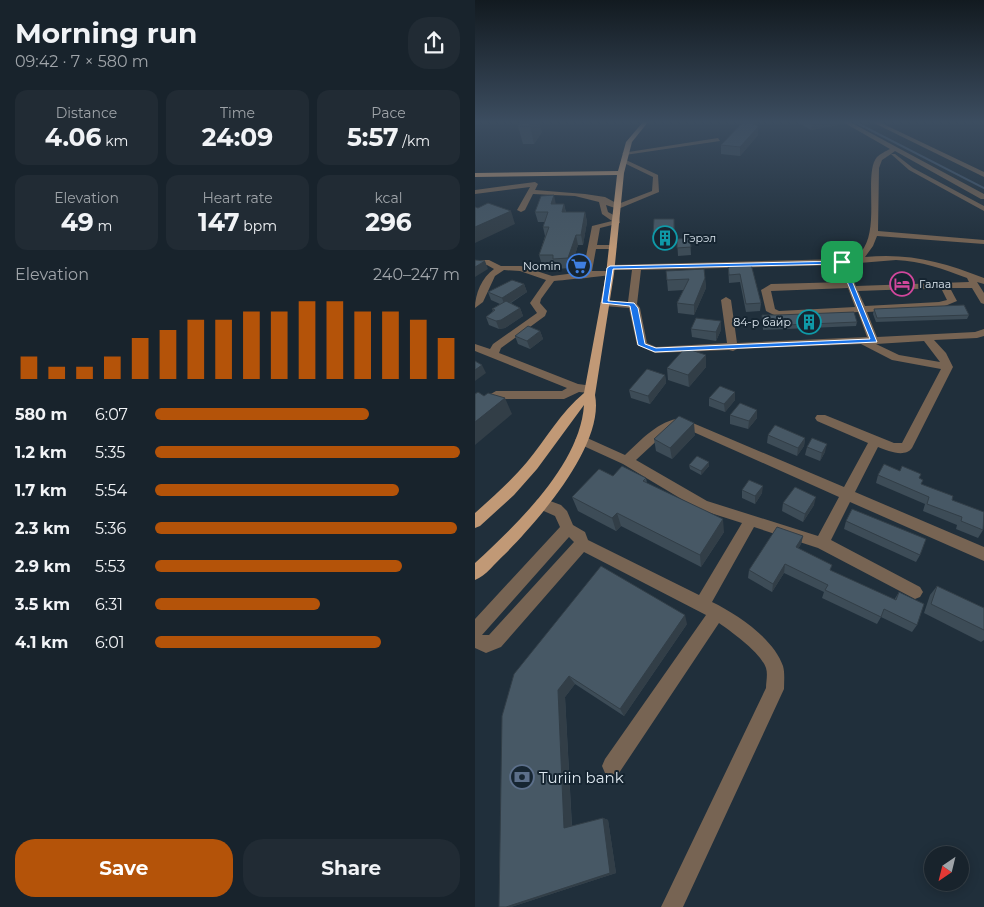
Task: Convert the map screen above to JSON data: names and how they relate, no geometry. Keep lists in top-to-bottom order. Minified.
{"places":{"building":["Гэрэл","84-р байр"],"supermarket":["Nomin"],"hotel":["Галаа"],"bank":["Turiin bank"]},"north":"bottom left","page":{"heading":["Morning run","09:42 · 7 × 580 m"],"stats":[["Distance","4.06 km"],["Time","24:09"],["Pace","5:57 /km"],["Elevation","49 m"],["Heart rate","147 bpm"],["kcal","296"]],"chart":["Elevation","240–247 m"],"list":[{"name":"580 m","note":"6:07"},{"name":"1.2 km","note":"5:35"},{"name":"1.7 km","note":"5:54"},{"name":"2.3 km","note":"5:36"},{"name":"2.9 km","note":"5:53"},{"name":"3.5 km","note":"6:31"},{"name":"4.1 km","note":"6:01"}],"buttons":["Save","Share"]}}
